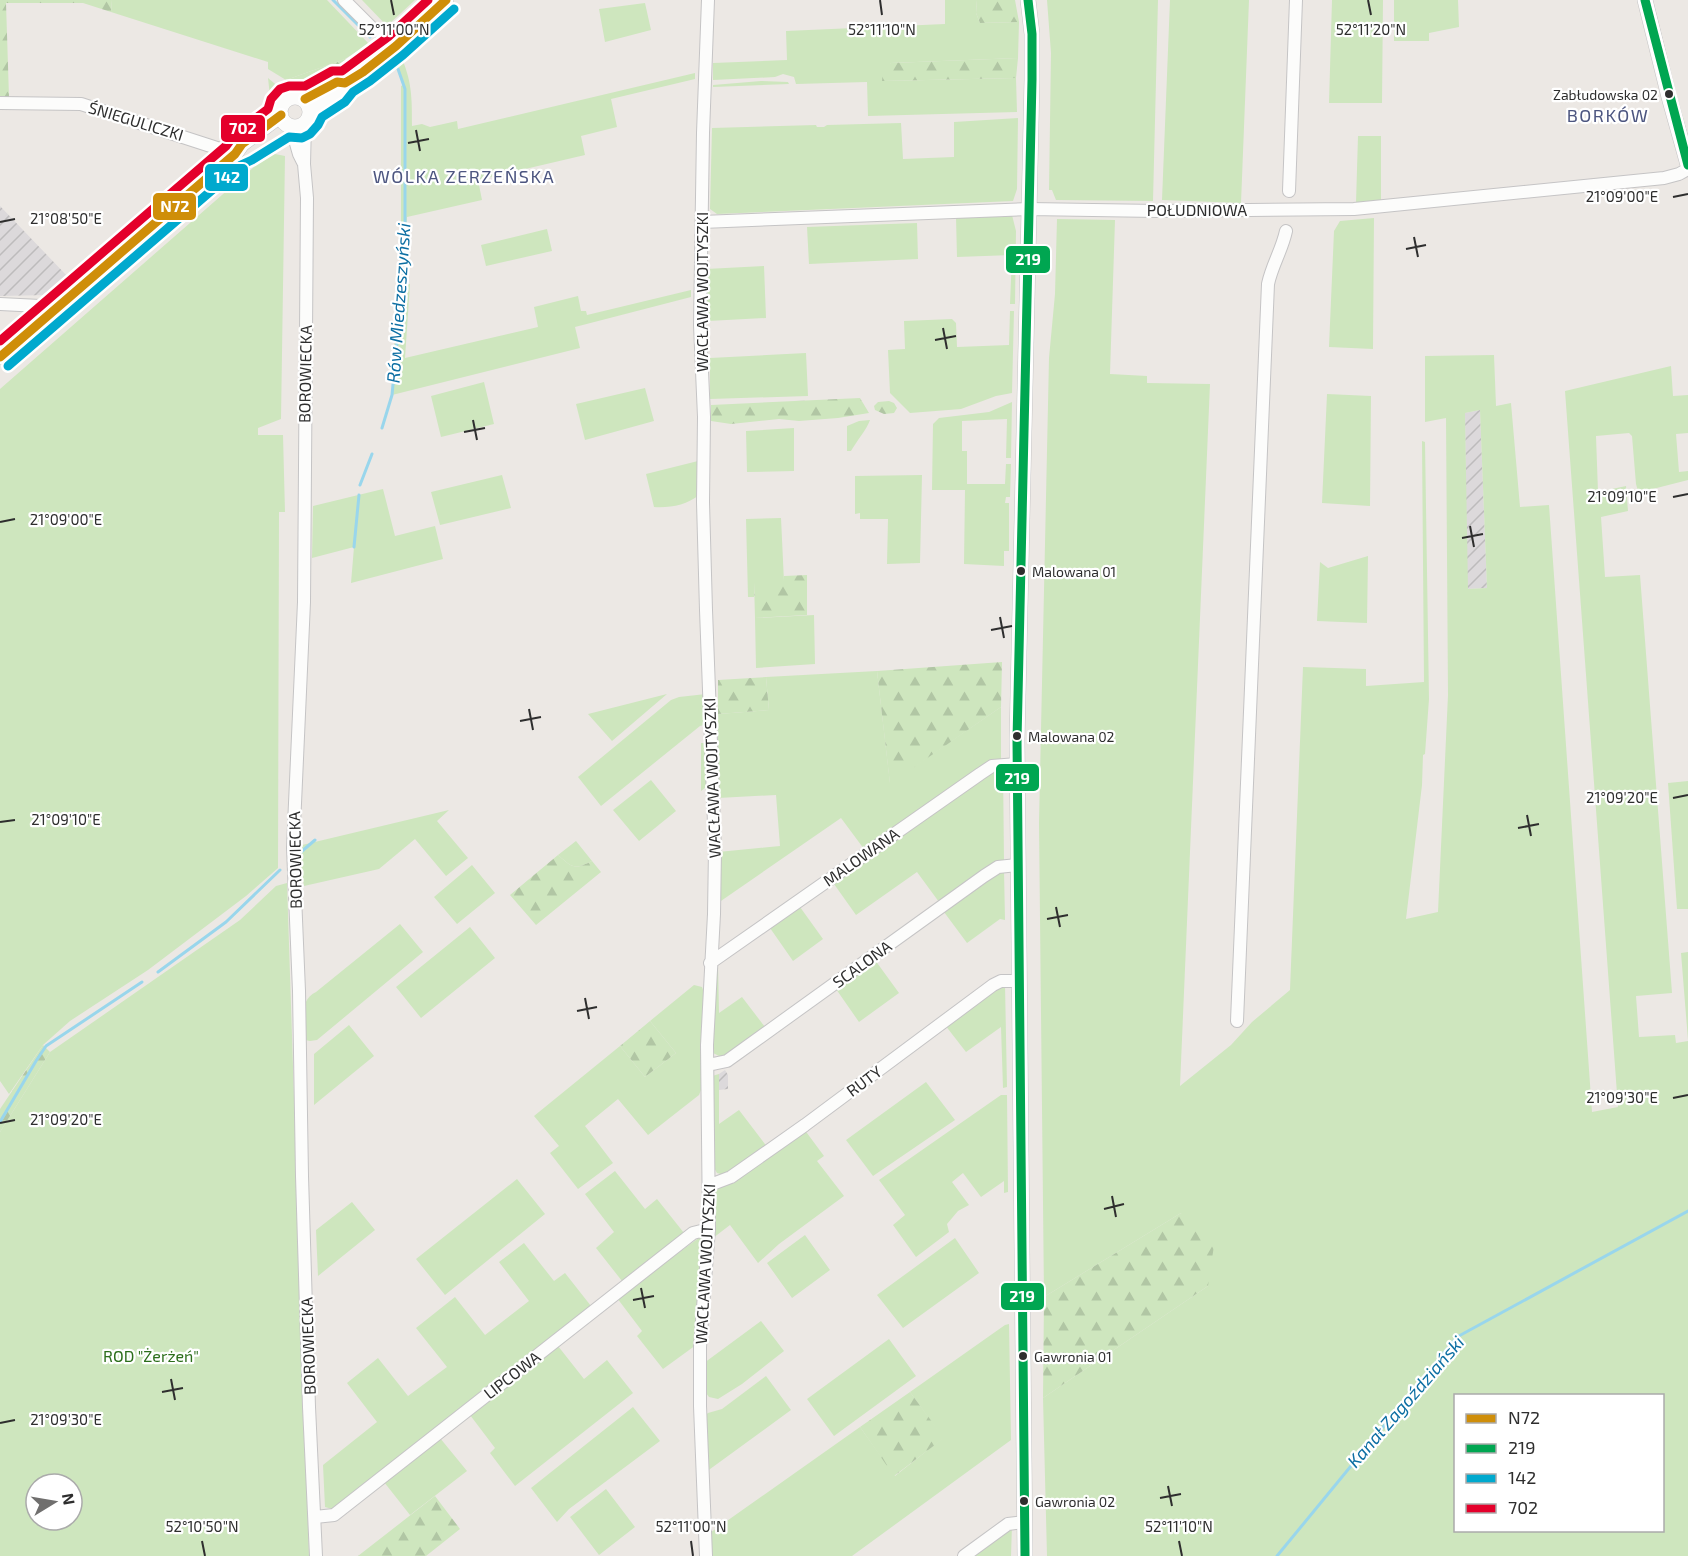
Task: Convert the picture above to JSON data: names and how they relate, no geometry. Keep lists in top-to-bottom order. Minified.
{"streets":{"street":["ŚNIEGULICZKI","POŁUDNIOWA","WACŁAWA WOJTYSZKI","BOROWIECKA","MALOWANA","SCALONA","RUTY","LIPCOWA"]},"crossings":[["POŁUDNIOWA","WACŁAWA WOJTYSZKI"],["WACŁAWA WOJTYSZKI","MALOWANA"],["WACŁAWA WOJTYSZKI","SCALONA"],["WACŁAWA WOJTYSZKI","RUTY"],["WACŁAWA WOJTYSZKI","LIPCOWA"],["BOROWIECKA","LIPCOWA"]],"districts":["BORKÓW","WÓLKA ZERZEŃSKA"],"water":["Rów Miedzeszyński","Kanał Zagoździański"],"parks":["ROD \"Żerżeń\""],"places":["Zabłudowska 02","Malowana 01","Malowana 02","Gawronia 01","Gawronia 02"],"lines":["transit line N72","transit line 219","transit line 702","transit line 142"],"legend":["N72","219","142","702"],"north":"right","coordinates":["52°11'00\"N","52°11'10\"N","52°11'20\"N","21°09'00\"E","21°08'50\"E","21°09'10\"E","21°09'20\"E","21°09'30\"E","52°10'50\"N"]}
